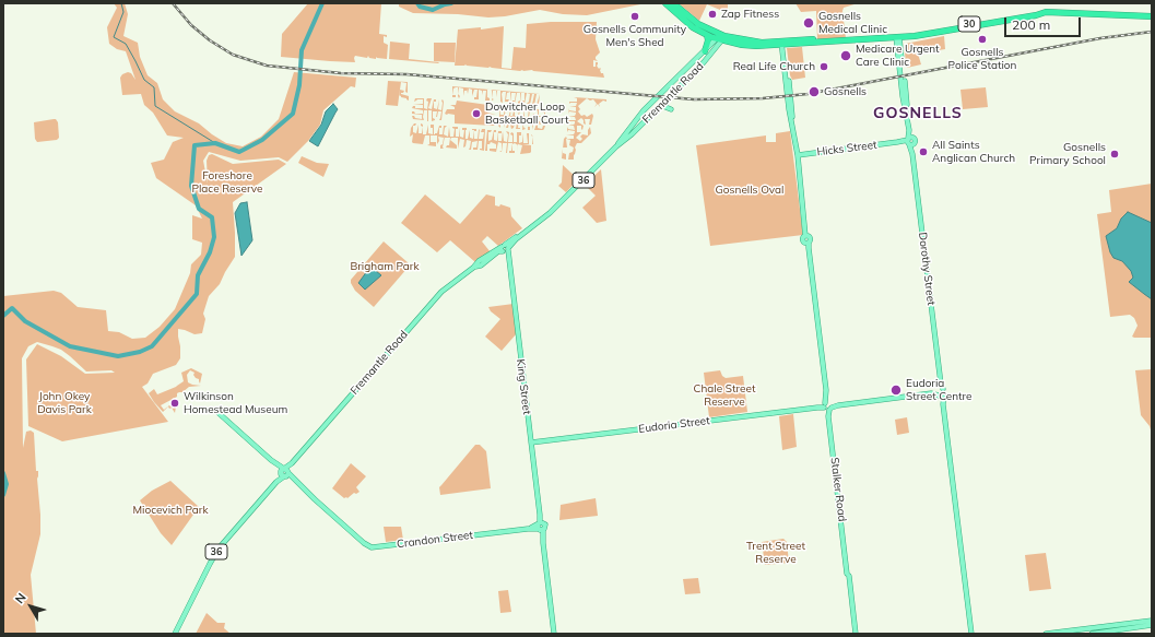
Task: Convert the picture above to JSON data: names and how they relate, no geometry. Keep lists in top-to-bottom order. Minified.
{"streets":{"highway":["30"],"main road":["Fremantle Road","Hicks Street","36","Dorothy Street","King Street","Eudoria Street","Stalker Road","Crandon Street"]},"crossings":[["30","Fremantle Road"],["30","Dorothy Street"],["Fremantle Road","36"],["Fremantle Road","King Street"],["Hicks Street","Dorothy Street"],["Hicks Street","Stalker Road"],["Dorothy Street","Eudoria Street"],["King Street","Eudoria Street"],["King Street","Crandon Street"],["Eudoria Street","Stalker Road"]],"districts":["GOSNELLS"],"parks":["Foreshore Place Reserve","Gosnells Oval","Brigham Park","Chale Street Reserve","John Okey Davis Park","Miocevich Park","Trent Street Reserve"],"places":["Zap Fitness","Gosnells Community Men's Shed","Gosnells Medical Clinic","Gosnells Police Station","Medicare Urgent Care Clinic","Real Life Church","Gosnells","Dowitcher Loop Basketball Court","All Saints Anglican Church","Gosnells Primary School","Eudoria Street Centre","Wilkinson Homestead Museum"],"scale_bar":"200 m","north":"top left"}
